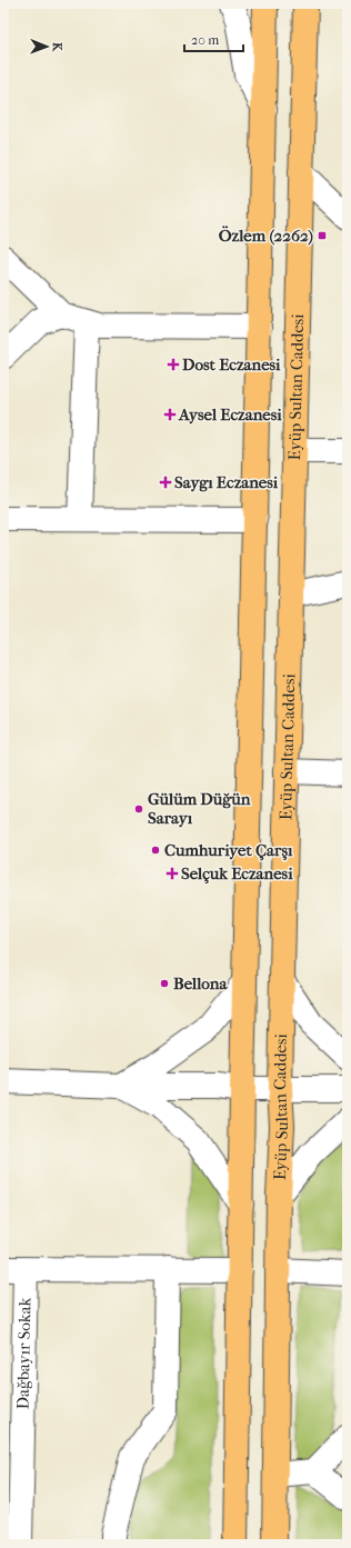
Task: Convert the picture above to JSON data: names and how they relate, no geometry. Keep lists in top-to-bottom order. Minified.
{"streets":{"main road":["Eyüp Sultan Caddesi"],"street":["Dağbayır Sokak"]},"places":{"transit":["Özlem (2262)"],"health":["Dost Eczanesi","Aysel Eczanesi","Saygı Eczanesi","Selçuk Eczanesi"],"other":["Gülüm Düğün Sarayı","Cumhuriyet Çarşı","Bellona"]},"scale_bar":"20 m","north":"right"}
